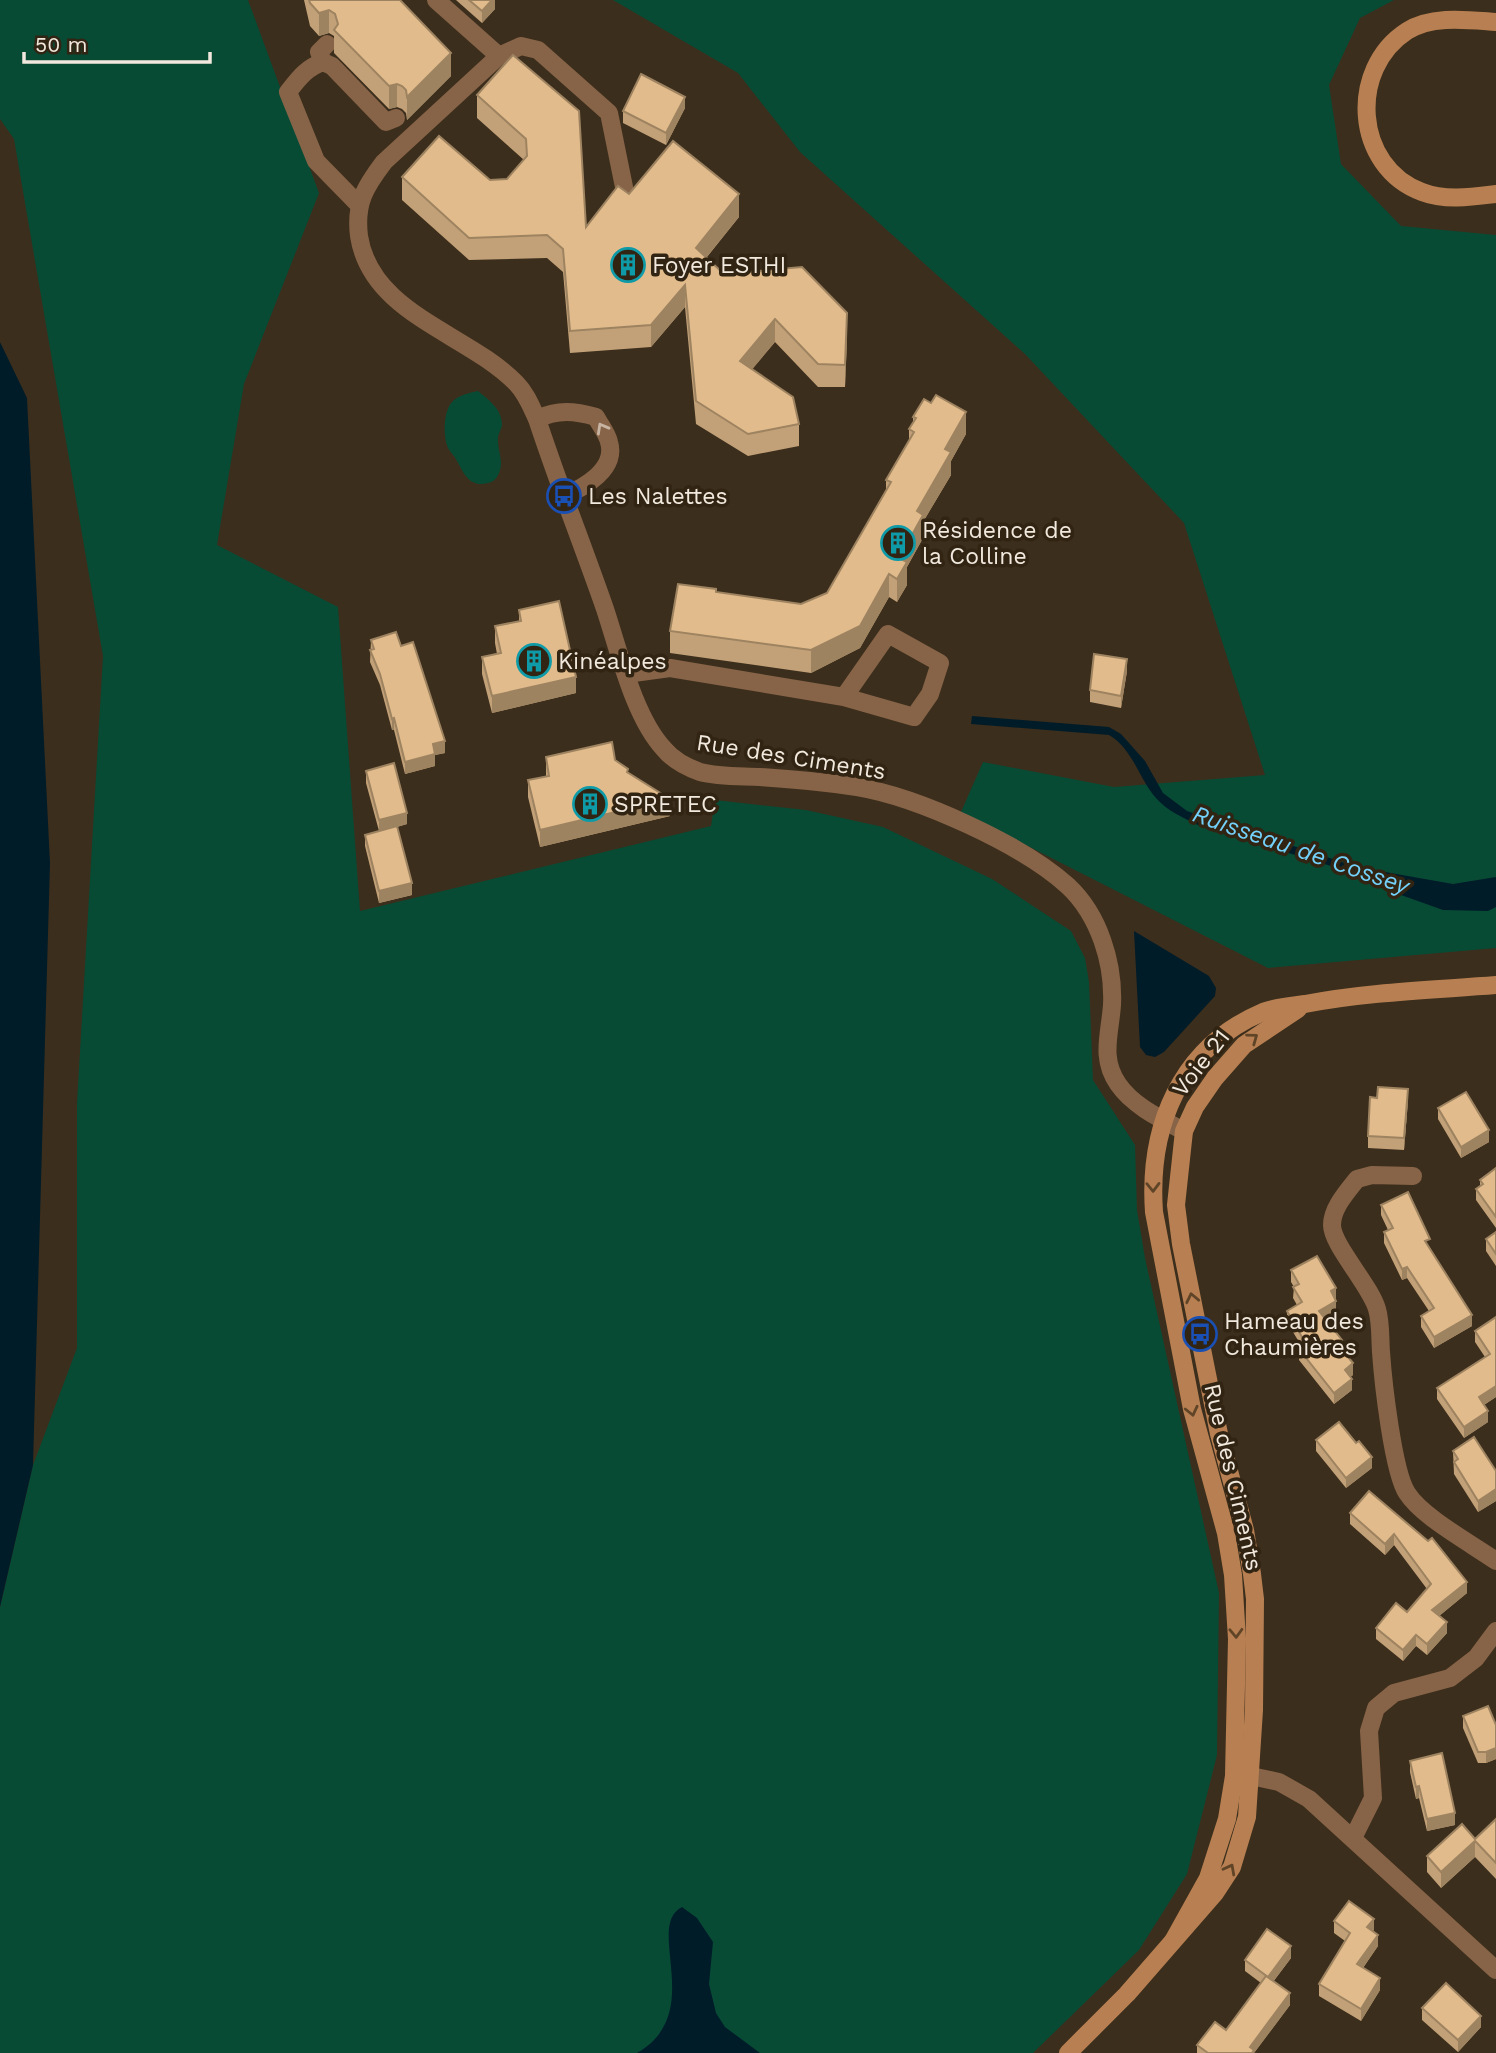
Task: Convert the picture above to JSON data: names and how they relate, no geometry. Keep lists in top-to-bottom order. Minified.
{"streets":{"main road":["Rue des Ciments","Voie 21"]},"crossings":[["Rue des Ciments","Voie 21"]],"water":["Ruisseau de Cossey"],"places":{"building":["Foyer ESTHI","Résidence de la Colline","Kinéalpes","SPRETEC"],"bus stop":["Les Nalettes","Hameau des Chaumières"]},"scale_bar":"50 m"}
